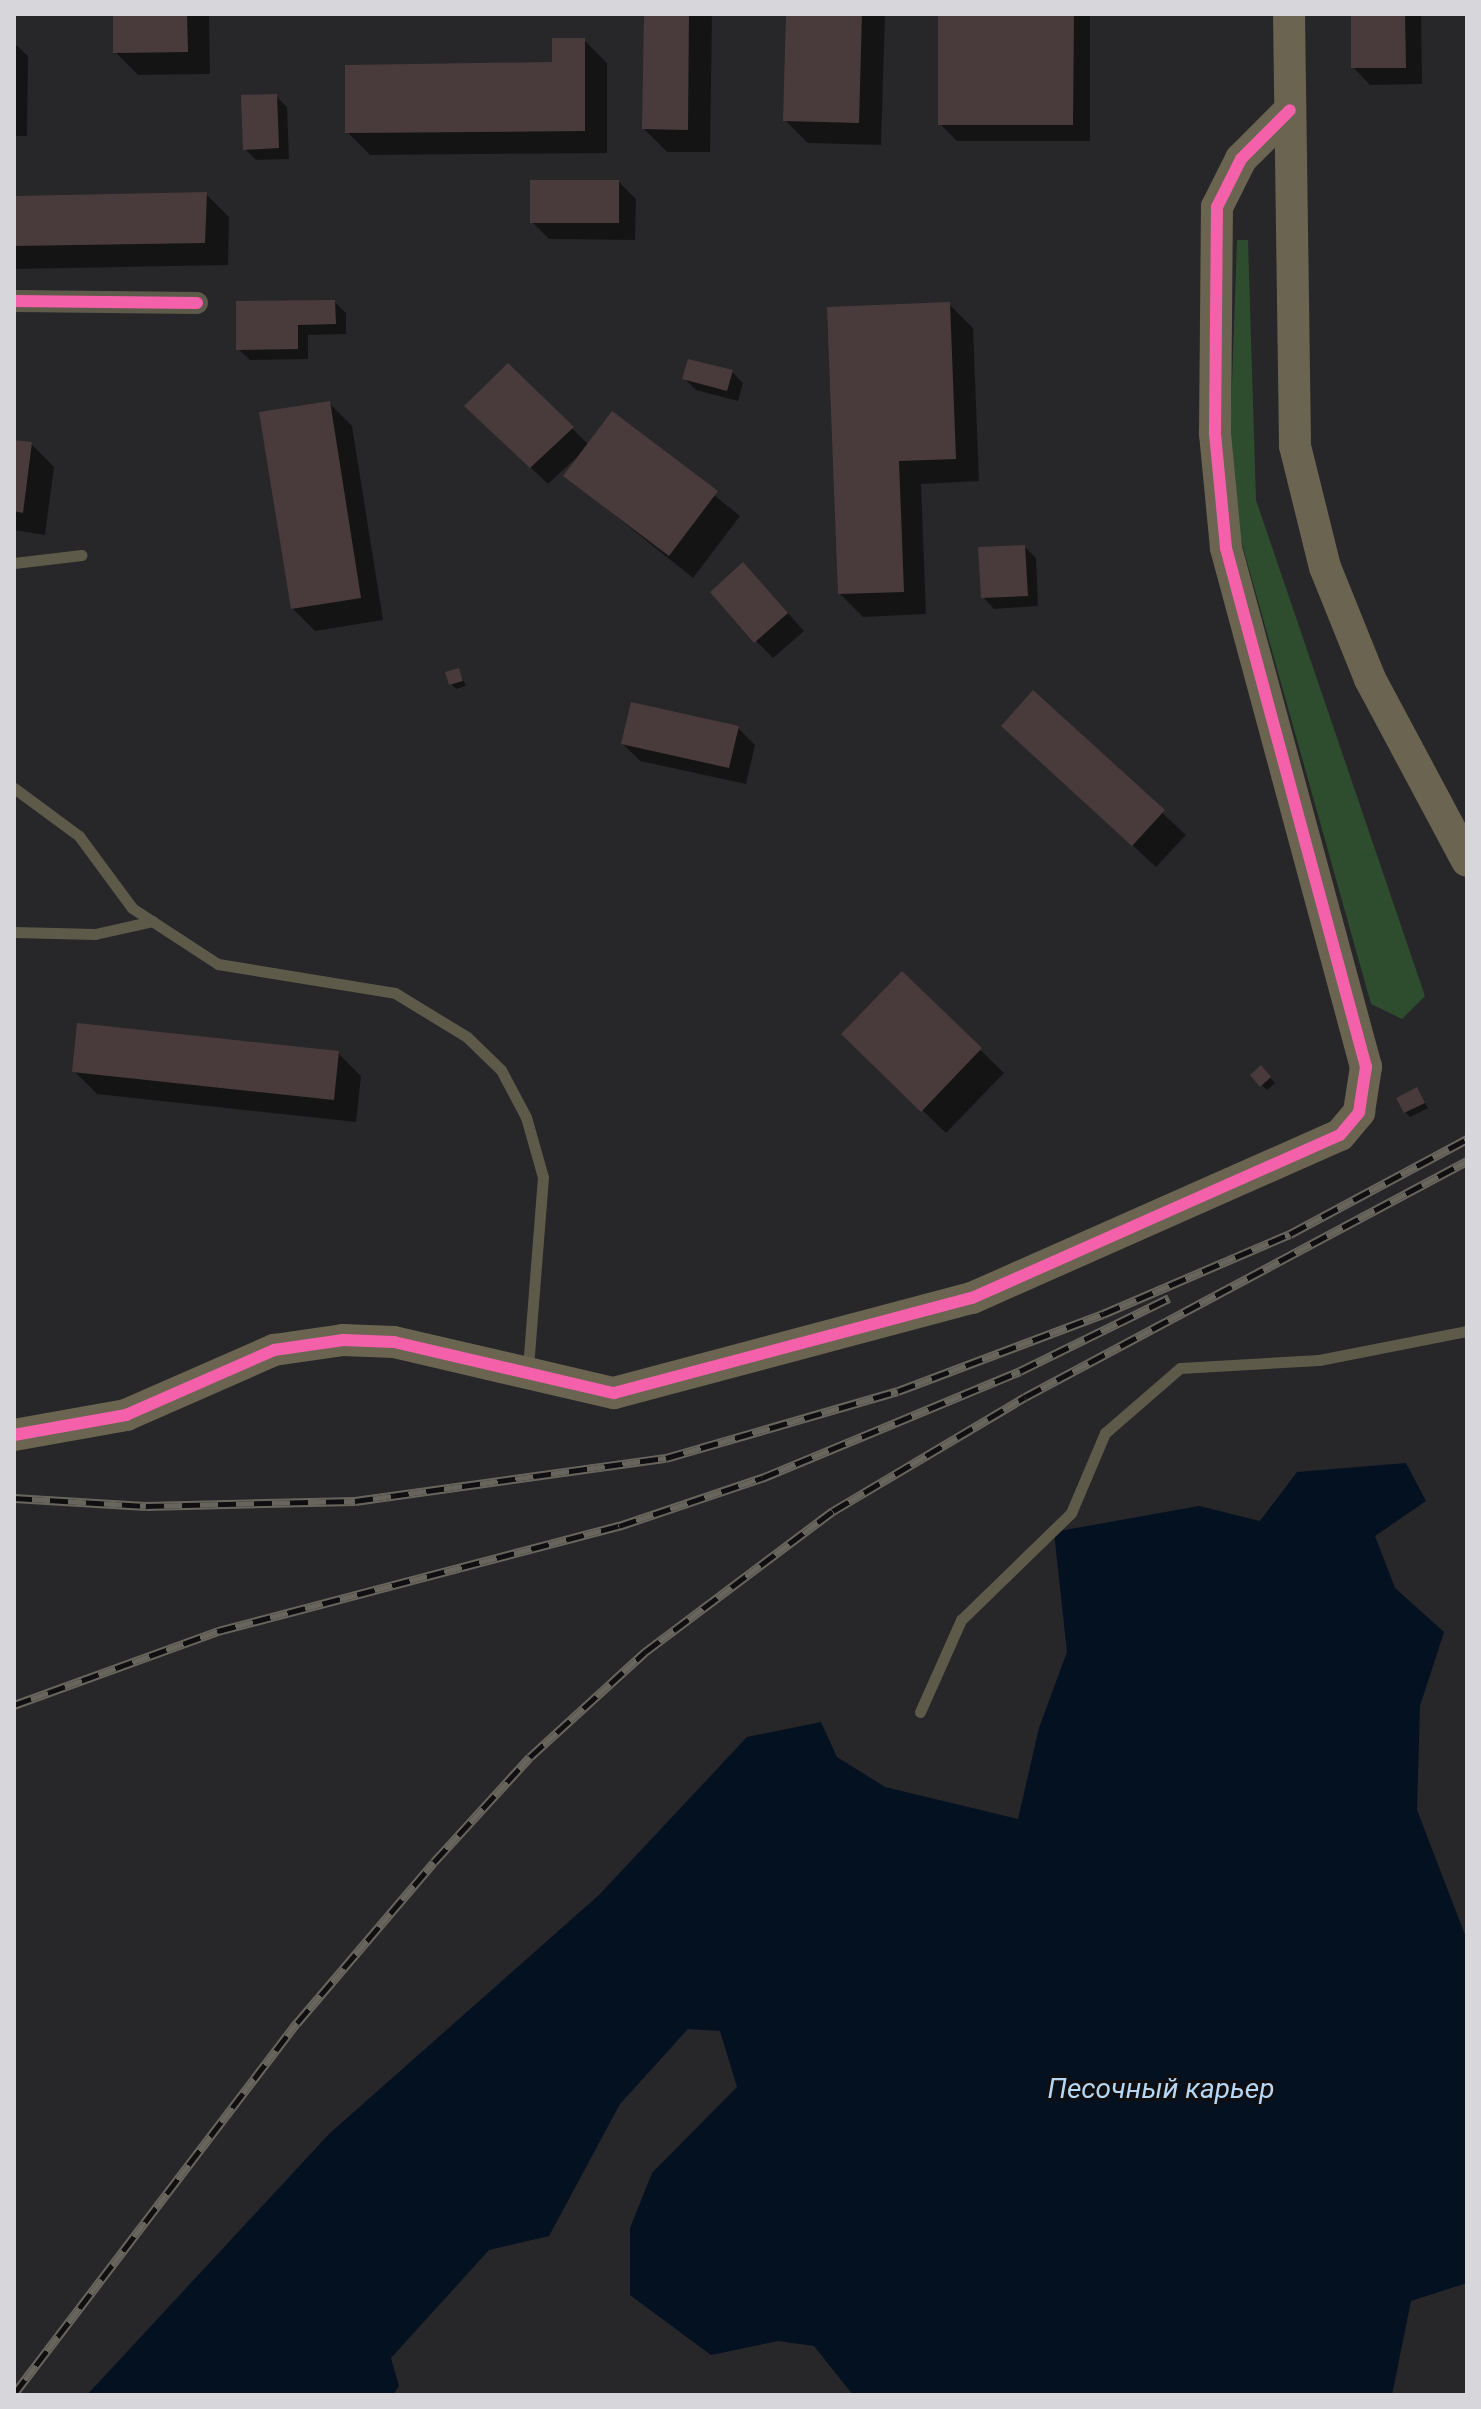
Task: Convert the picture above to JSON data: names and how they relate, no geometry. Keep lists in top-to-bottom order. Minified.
{"water":["Песочный карьер"]}
